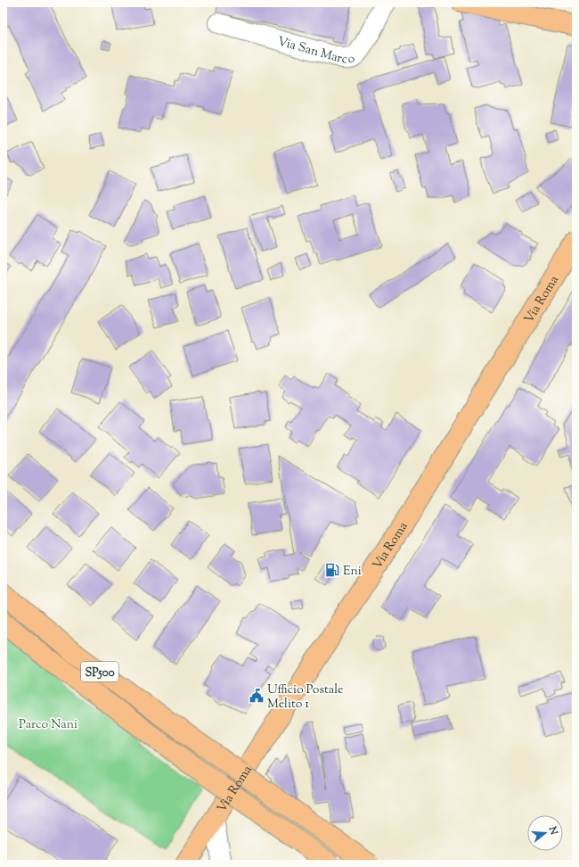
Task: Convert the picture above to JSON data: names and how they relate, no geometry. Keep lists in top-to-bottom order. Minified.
{"streets":{"main road":["Via Roma","SP500"],"street":["Via San Marco"]},"parks":["Parco Nani"],"places":{"fuel station":["Eni"],"public building":["Ufficio Postale Melito 1"]},"north":"right"}
